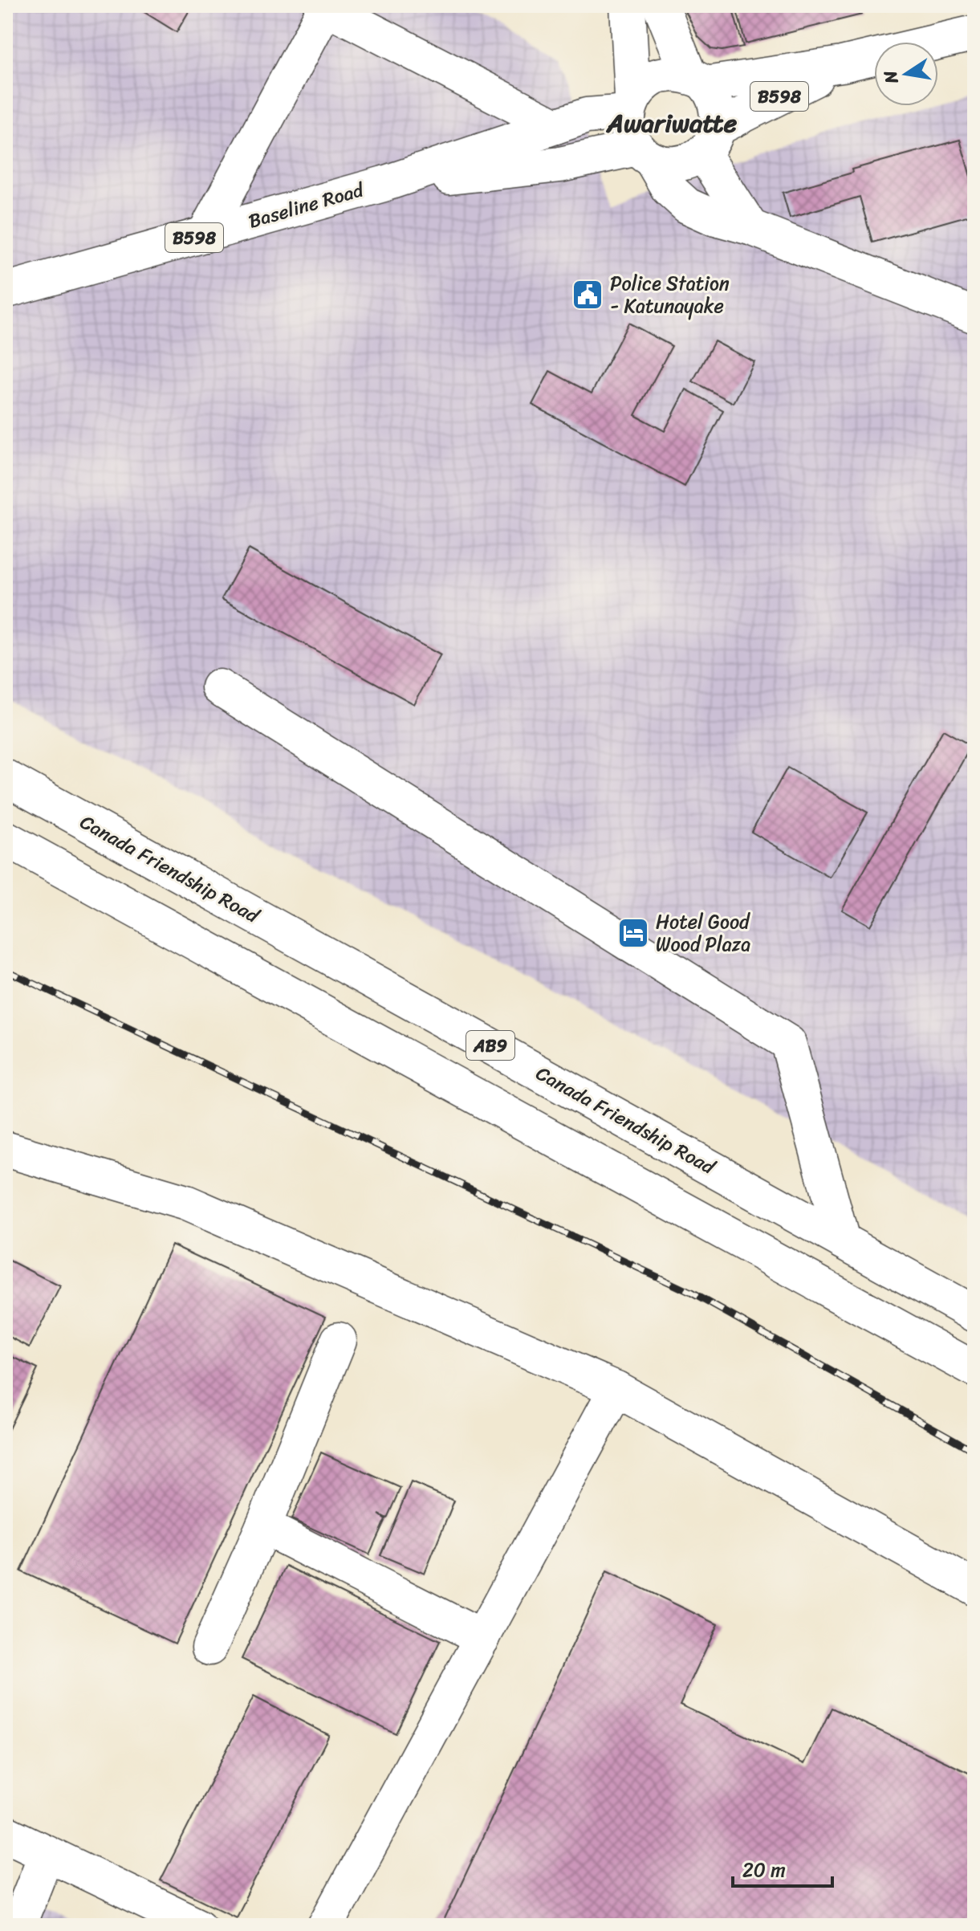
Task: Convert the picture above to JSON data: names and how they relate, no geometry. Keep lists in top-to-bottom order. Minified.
{"streets":{"main road":["B598","Baseline Road","Canada Friendship Road","AB9"]},"crossings":[["B598","Baseline Road"]],"districts":["Awariwatte"],"places":{"public building":["Police Station - Katunayake"],"hotel":["Hotel Good Wood Plaza"]},"scale_bar":"20 m","north":"left"}
